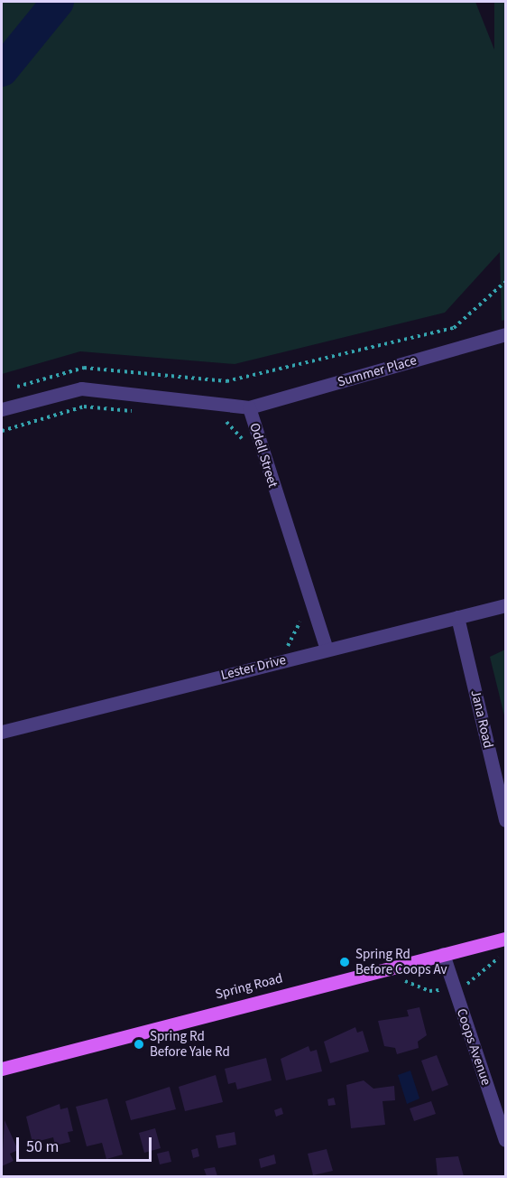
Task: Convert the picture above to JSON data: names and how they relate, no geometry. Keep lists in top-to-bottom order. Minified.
{"streets":{"main road":["Spring Road"],"street":["Summer Place","Odell Street","Lester Drive","Jana Road","Coops Avenue"]},"crossings":[["Summer Place","Odell Street"],["Odell Street","Lester Drive"],["Lester Drive","Jana Road"],["Spring Road","Coops Avenue"]],"places":["Spring Rd Before Coops Av","Spring Rd Before Yale Rd"],"scale_bar":"50 m"}
